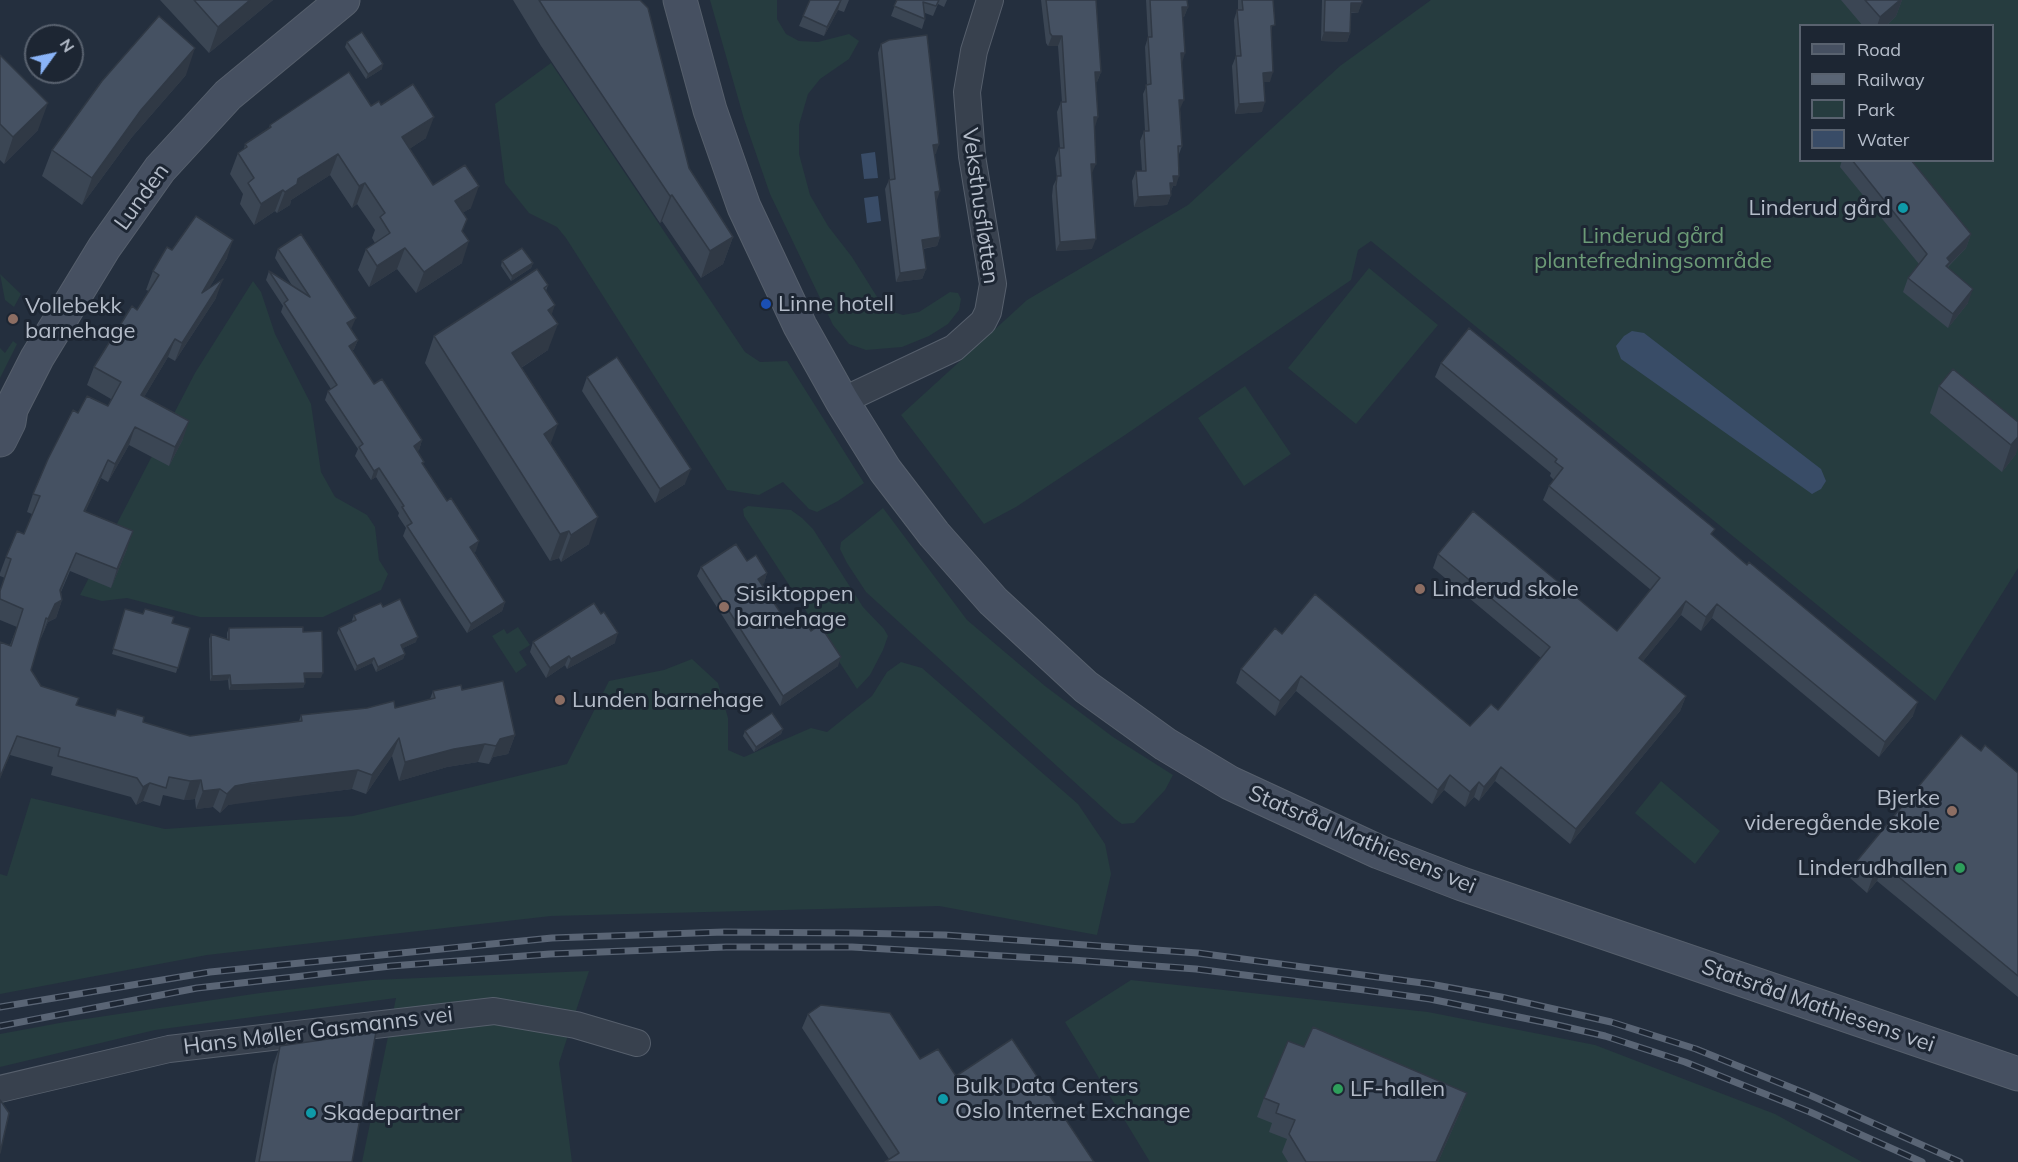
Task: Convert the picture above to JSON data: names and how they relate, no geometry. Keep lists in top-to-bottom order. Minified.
{"streets":{"street":["Lunden","Veksthusfløtten","Statsråd Mathiesens vei","Hans Møller Gasmanns vei"]},"crossings":[["Veksthusfløtten","Statsråd Mathiesens vei"]],"parks":["Linderud gård plantefredningsområde"],"places":["Linderud gård","Linne hotell","Vollebekk barnehage","Linderud skole","Sisiktoppen barnehage","Lunden barnehage","Bjerke videregående skole","Linderudhallen","LF-hallen","Bulk Data Centers Oslo Internet Exchange","Skadepartner"],"legend":["Road","Railway","Park","Water"],"north":"top right"}
